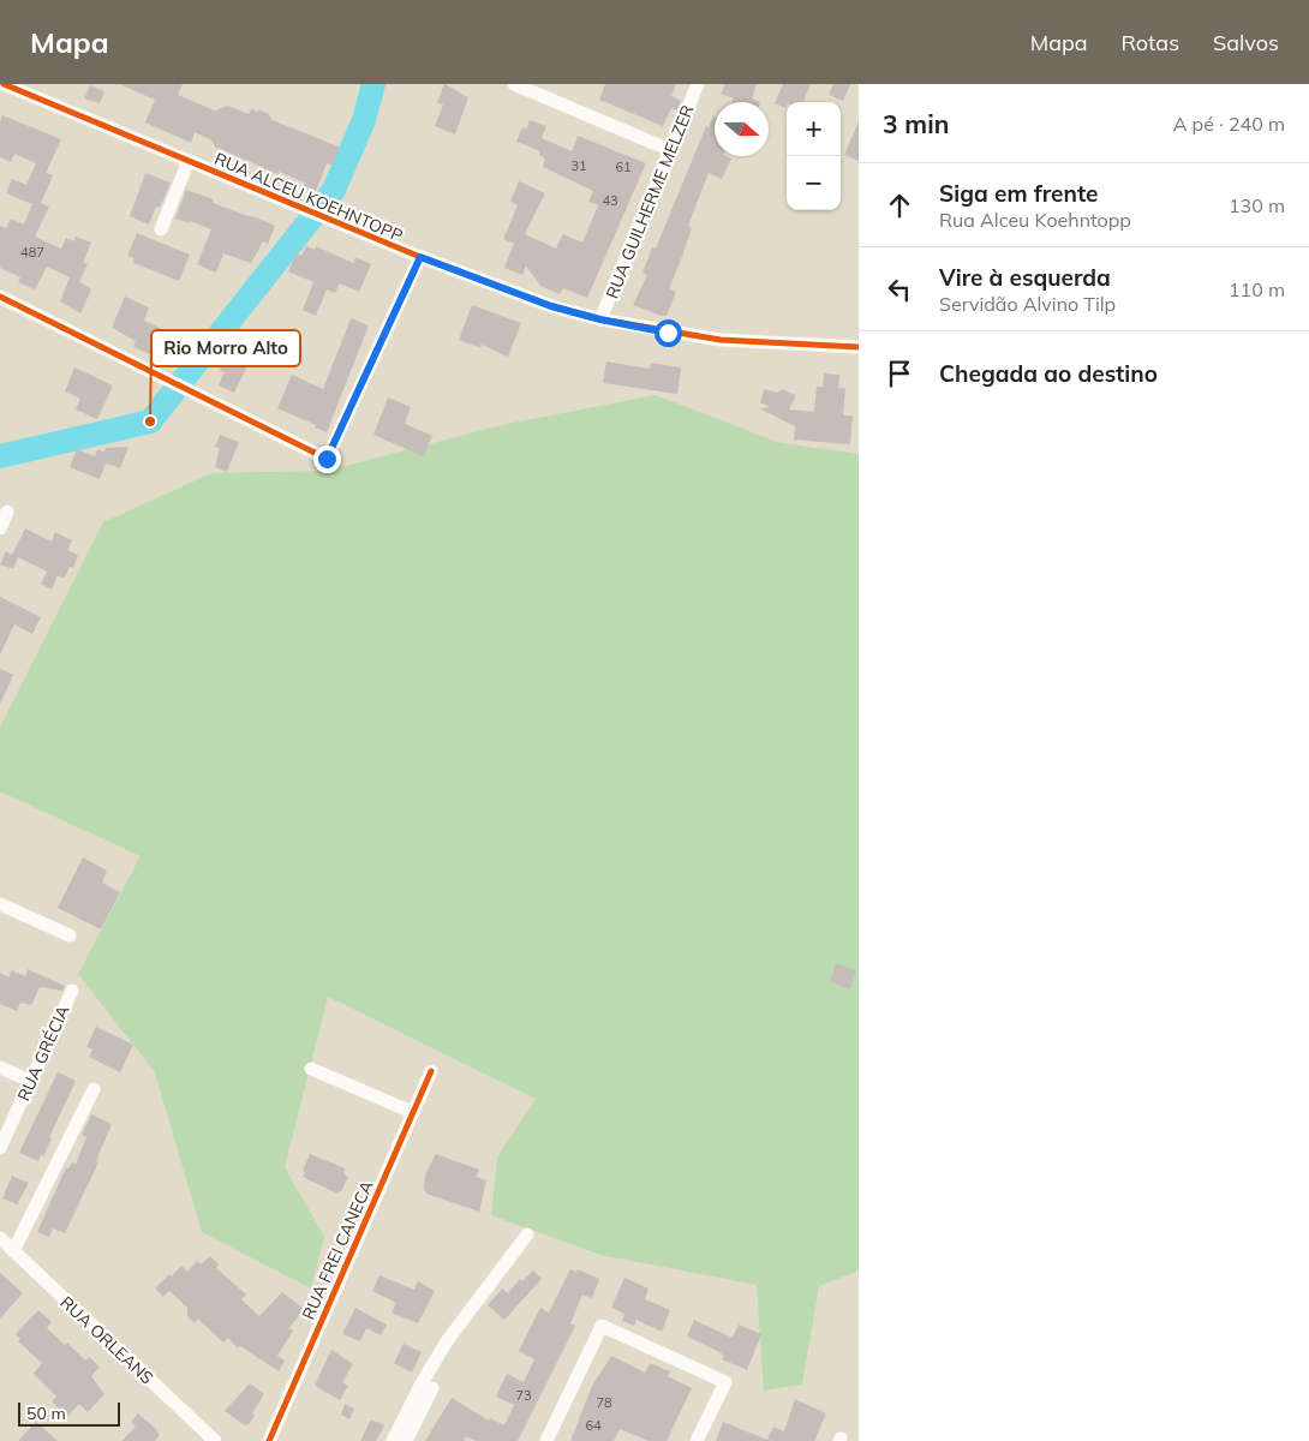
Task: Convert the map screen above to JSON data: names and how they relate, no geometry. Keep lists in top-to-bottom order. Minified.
{"streets":{"street":["RUA ALCEU KOEHNTOPP","RUA GUILHERME MELZER","RUA GRÉCIA","RUA FREI CANECA","RUA ORLEANS"]},"crossings":[["RUA ALCEU KOEHNTOPP","RUA GUILHERME MELZER"]],"places":["Rio Morro Alto"],"house_numbers":["31","61","43","487","73","78","64"],"scale_bar":"50 m","north":"right","page":{"header":"Mapa","nav":["Mapa","Rotas","Salvos"],"heading":["3 min","A pé · 240 m"],"map_buttons":["+","−"],"list":[["Siga em frente","Rua Alceu Koehntopp","130 m"],["Vire à esquerda","Servidão Alvino Tilp","110 m"],"Chegada ao destino"],"scale":"50 m"}}
